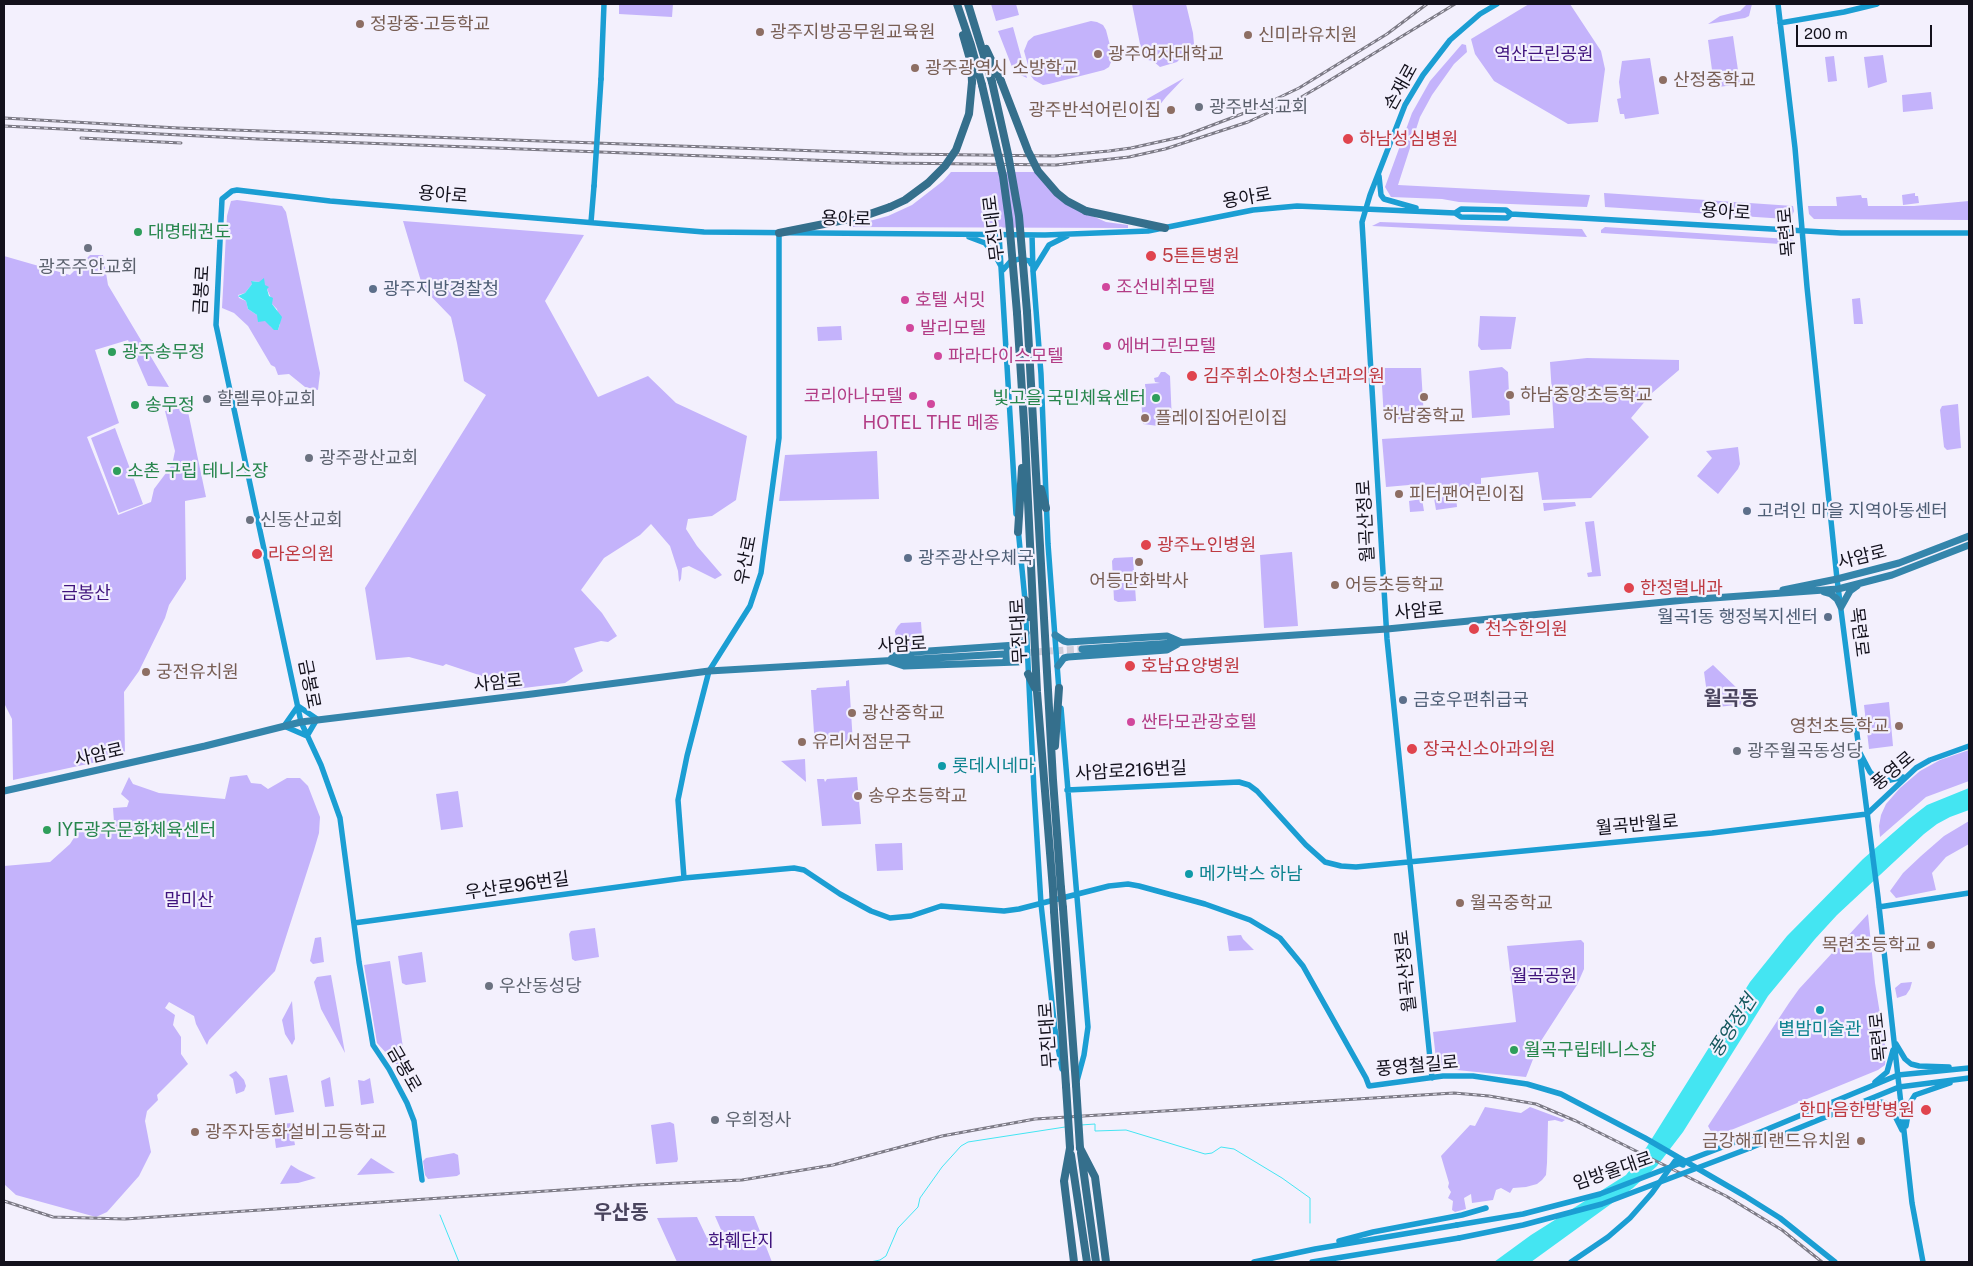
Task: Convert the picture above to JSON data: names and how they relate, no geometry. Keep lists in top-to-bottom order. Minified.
{"streets":{"highway":["무진대로"],"main road":["사암로"],"street":["손재로","용아로","목련로","금봉로","월곡산정로","우산로","사암로216번길","풍영로","월곡반월로","우산로96번길","풍영철길로","임방울대로"]},"crossings":[["손재로","용아로"],["손재로","월곡산정로"],["용아로","무진대로"],["용아로","목련로"],["용아로","금봉로"],["용아로","월곡산정로"],["용아로","우산로"],["무진대로","사암로216번길"],["무진대로","우산로96번길"],["무진대로","풍영철길로"],["목련로","사암로"],["목련로","풍영로"],["목련로","월곡반월로"],["목련로","임방울대로"],["금봉로","사암로"],["금봉로","우산로96번길"],["월곡산정로","사암로"],["월곡산정로","사암로216번길"],["월곡산정로","월곡반월로"],["월곡산정로","풍영철길로"],["사암로","우산로"],["우산로","우산로96번길"],["사암로216번길","월곡반월로"],["풍영로","월곡반월로"],["우산로96번길","풍영철길로"]],"districts":["월곡동","우산동"],"water":["풍영정천"],"parks":["역산근린공원","금봉산","말미산","월곡공원","화훼단지"],"places":["정광중·고등학교","광주지방공무원교육원","신미라유치원","광주여자대학교","광주광역시 소방학교","산정중학교","광주반석교회","광주반석어린이집","하남성심병원","대명태권도","광주주안교회","5튼튼병원","조선비취모텔","광주지방경찰청","호텔 서밋","발리모텔","에버그린모텔","광주송무정","파라다이스모텔","김주휘소아청소년과의원","하남중앙초등학교","코리아나모텔","하남중학교","빛고을 국민체육센터","할렐루야교회","HOTEL THE 메종","송무정","플레이짐어린이집","광주광산교회","소촌 구립 테니스장","피터팬어린이집","고려인 마을 지역아동센터","신동산교회","광주노인병원","라온의원","광주광산우체국","어등만화박사","어등초등학교","한정렬내과","월곡1동 행정복지센터","천수한의원","호남요양병원","궁전유치원","금호우편취급국","광산중학교","싼타모관광호텔","영천초등학교","유리서점문구","장국신소아과의원","광주월곡동성당","롯데시네마","송우초등학교","IYF광주문화체육센터","메가박스 하남","월곡중학교","목련초등학교","우산동성당","별밤미술관","월곡구립테니스장","한마음한방병원","우희정사","광주자동화설비고등학교","금강해피랜드유치원"],"scale_bar":"200 m"}
